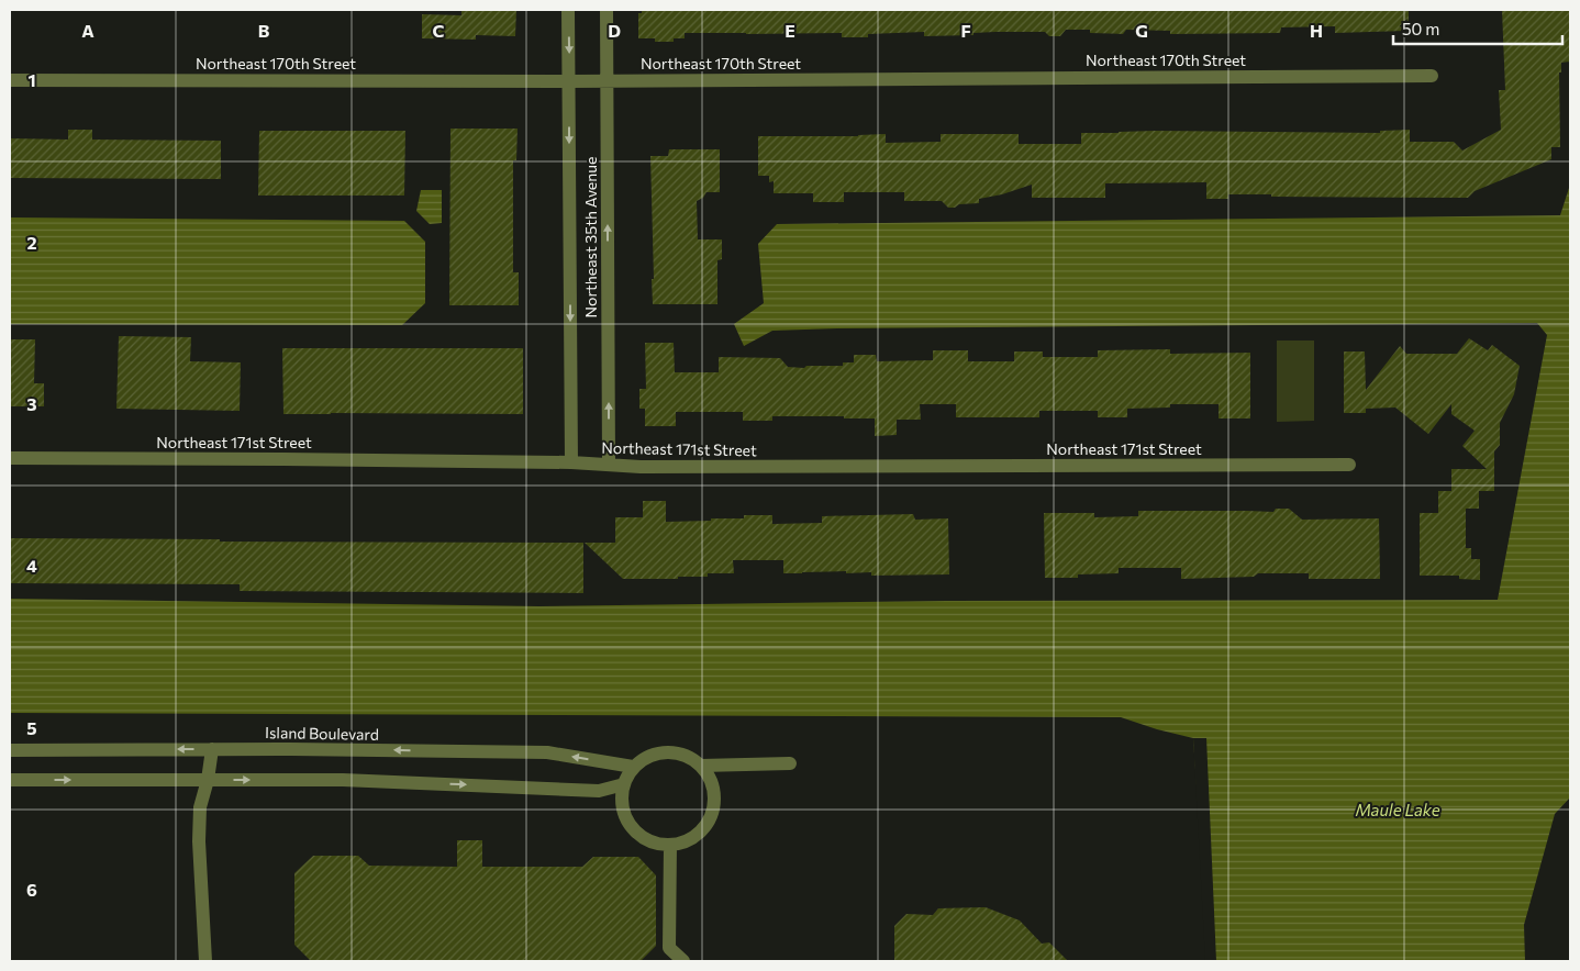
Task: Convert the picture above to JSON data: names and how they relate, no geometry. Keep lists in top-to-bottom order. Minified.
{"streets":{"street":["Northeast 170th Street","Northeast 35th Avenue","Northeast 171st Street","Island Boulevard"]},"crossings":[["Northeast 170th Street","Northeast 35th Avenue"],["Northeast 35th Avenue","Northeast 171st Street"]],"water":["Maule Lake"],"scale_bar":"50 m","grid":{"columns":["A","B","C","D","E","F","G","H"],"rows":["1","2","3","4","5","6"]}}
